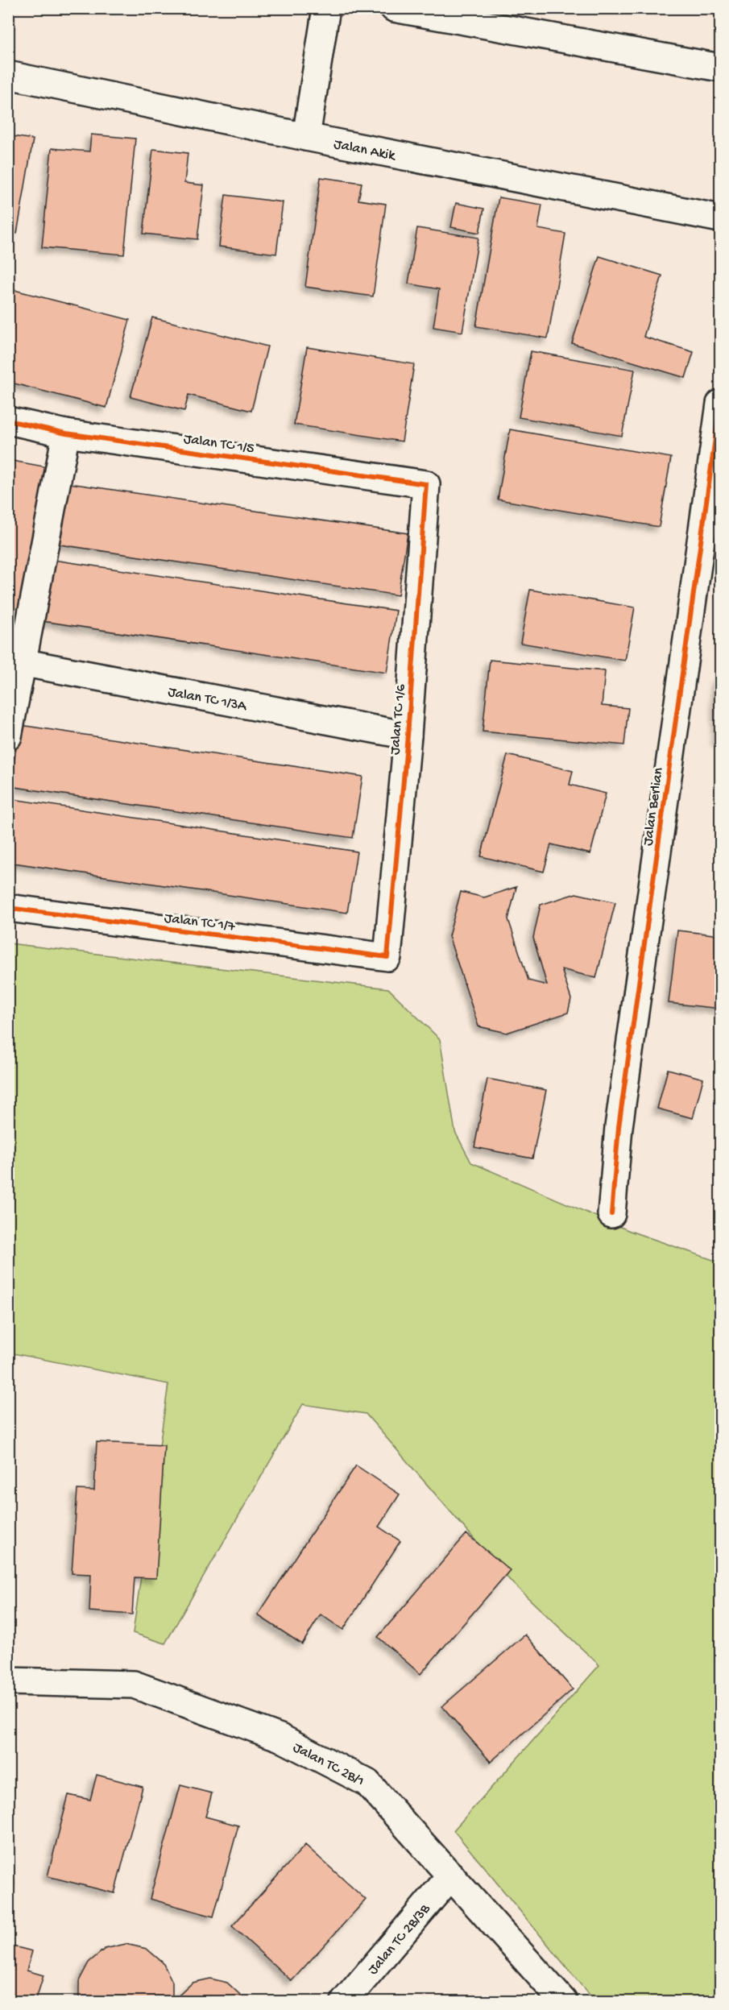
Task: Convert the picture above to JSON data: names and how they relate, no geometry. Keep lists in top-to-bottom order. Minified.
{"streets":{"street":["Jalan Akik","Jalan TC 1/5","Jalan TC 1/3A","Jalan TC 1/6","Jalan Berlian","Jalan TC 1/7","Jalan TC 2B/1","Jalan TC 2B/3B"]},"crossings":[["Jalan TC 1/5","Jalan TC 1/6"],["Jalan TC 1/3A","Jalan TC 1/6"],["Jalan TC 1/6","Jalan TC 1/7"],["Jalan TC 2B/1","Jalan TC 2B/3B"]]}
